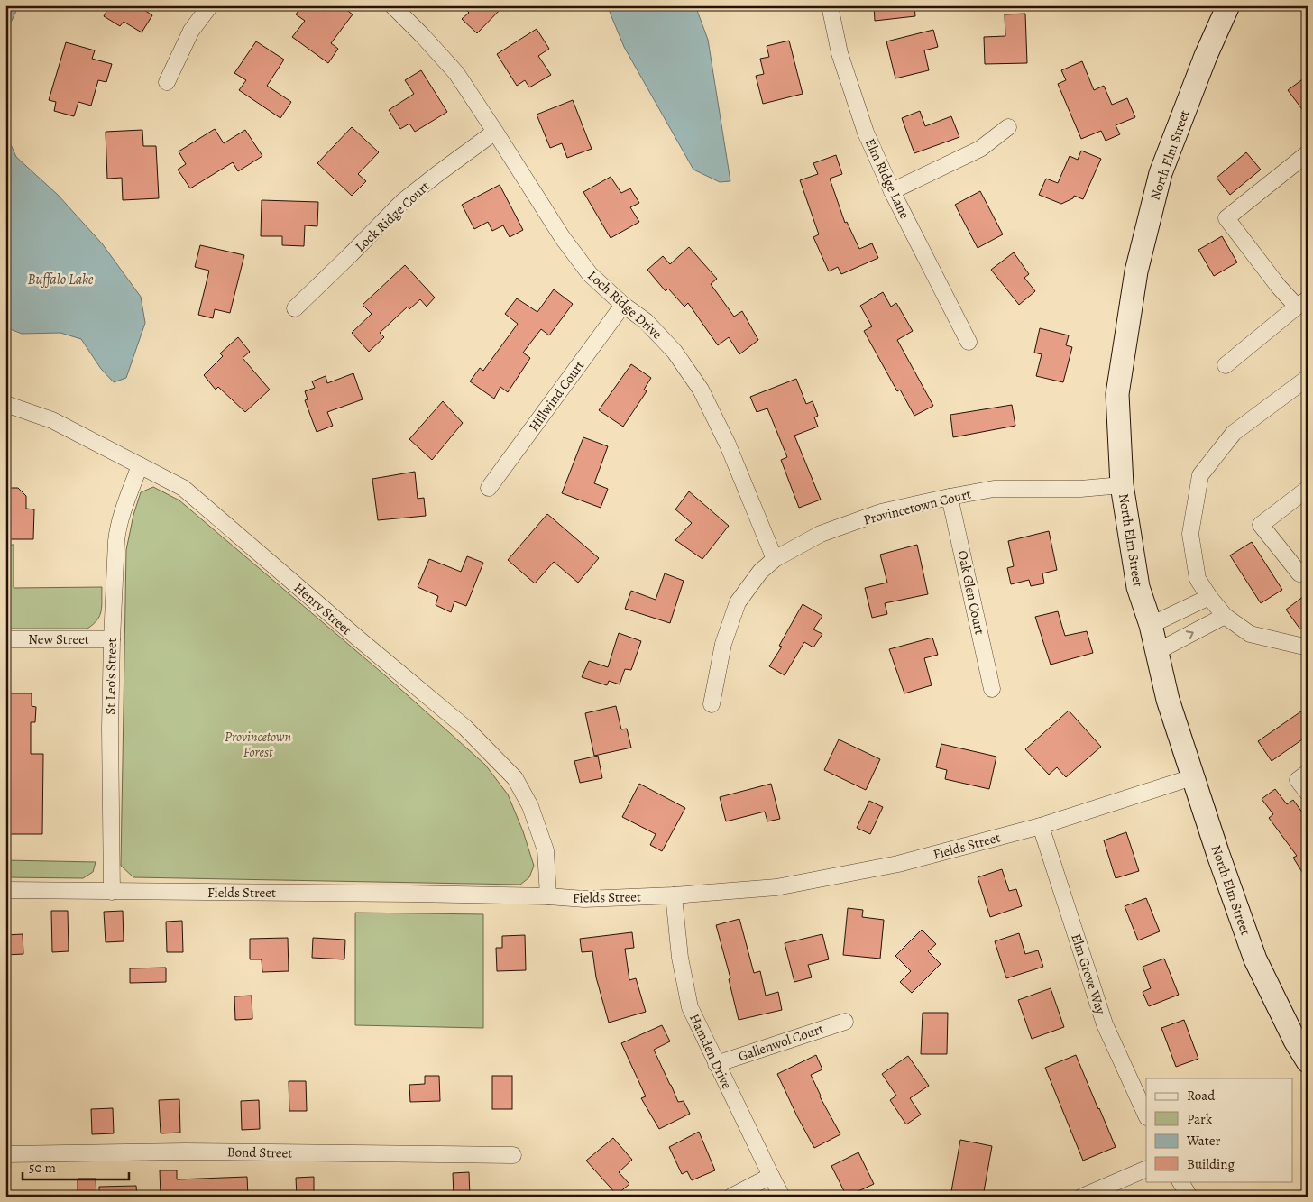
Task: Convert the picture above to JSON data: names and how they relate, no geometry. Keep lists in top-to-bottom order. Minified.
{"streets":{"main road":["North Elm Street"],"street":["Elm Ridge Lane","Lock Ridge Court","Loch Ridge Drive","Hillwind Court","Provincetown Court","Oak Glen Court","Henry Street","New Street","St Leo's Street","Fields Street","Elm Grove Way","Gallenwol Court","Hamden Drive","Bond Street"]},"crossings":[["North Elm Street","Provincetown Court"],["North Elm Street","Fields Street"],["Lock Ridge Court","Loch Ridge Drive"],["Loch Ridge Drive","Hillwind Court"],["Loch Ridge Drive","Provincetown Court"],["Provincetown Court","Oak Glen Court"],["Henry Street","St Leo's Street"],["Henry Street","Fields Street"],["New Street","St Leo's Street"],["St Leo's Street","Fields Street"],["Fields Street","Elm Grove Way"],["Fields Street","Hamden Drive"],["Gallenwol Court","Hamden Drive"]],"water":["Buffalo Lake"],"parks":["Provincetown Forest"],"legend":["Road","Park","Water","Building"],"scale_bar":"50 m"}
